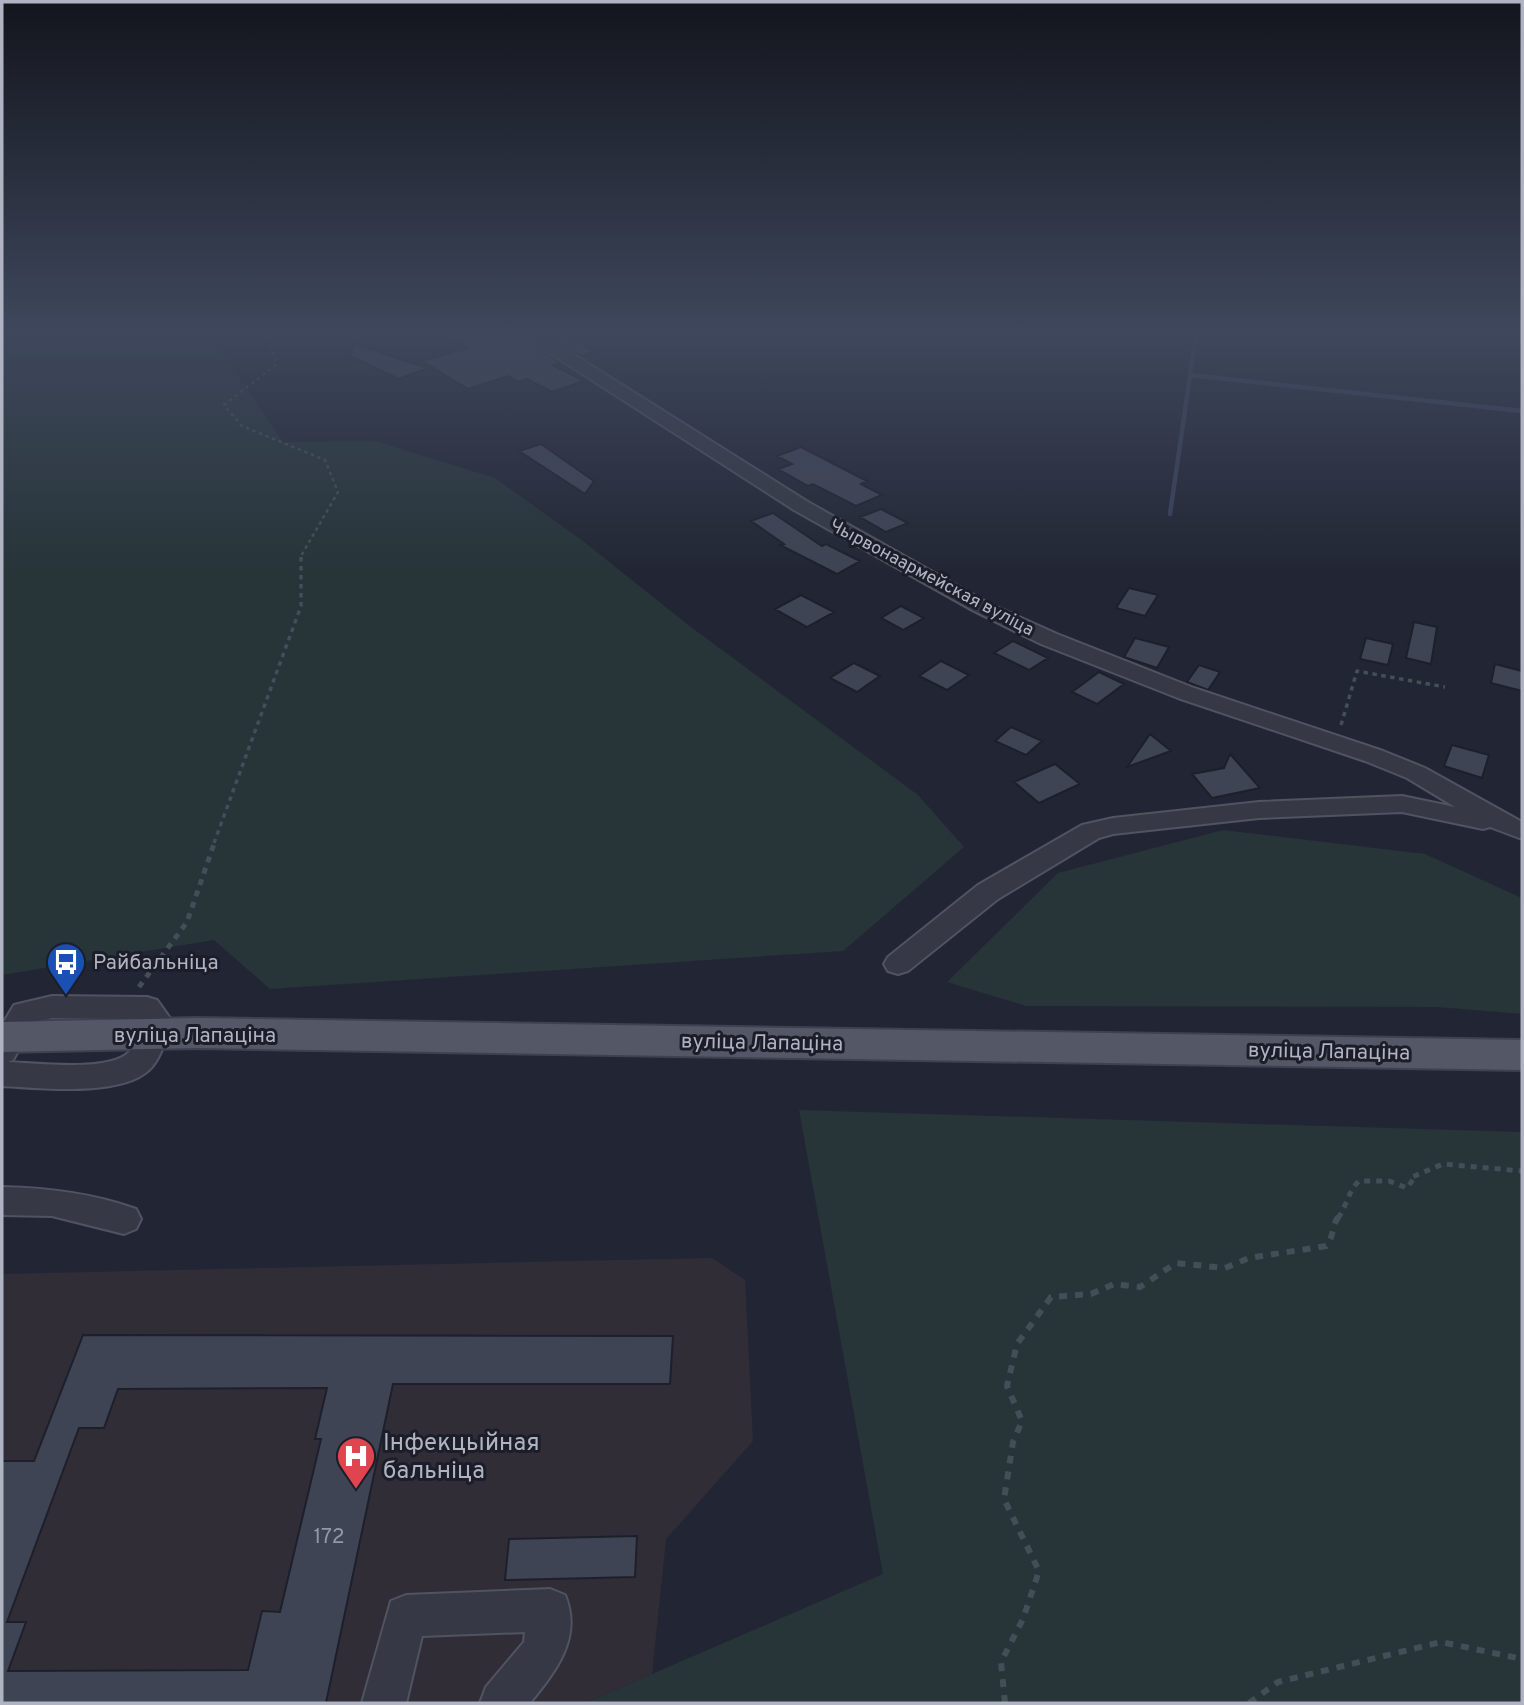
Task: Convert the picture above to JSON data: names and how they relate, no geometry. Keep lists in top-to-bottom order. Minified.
{"streets":{"main road":["вуліца Лапаціна"],"street":["Чырвонаармейская вуліца"]},"places":{"bus stop":["Райбальніца"],"hospital":["Інфекцыйная бальніца"]},"house_numbers":["172"]}
